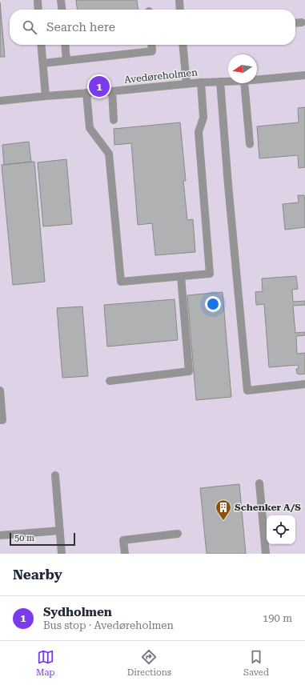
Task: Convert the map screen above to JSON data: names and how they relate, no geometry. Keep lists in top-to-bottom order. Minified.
{"streets":{"street":["Avedøreholmen"]},"places":{"building":["Schenker A/S"]},"scale_bar":"50 m","north":"left","page":{"search":"Search here","pins":"1","scale":"50 m","heading":"Nearby","list":[{"mark":"1","name":"Sydholmen","note":"Bus stop · Avedøreholmen","value":"190 m"}],"nav":["Map","Directions","Saved"]}}
